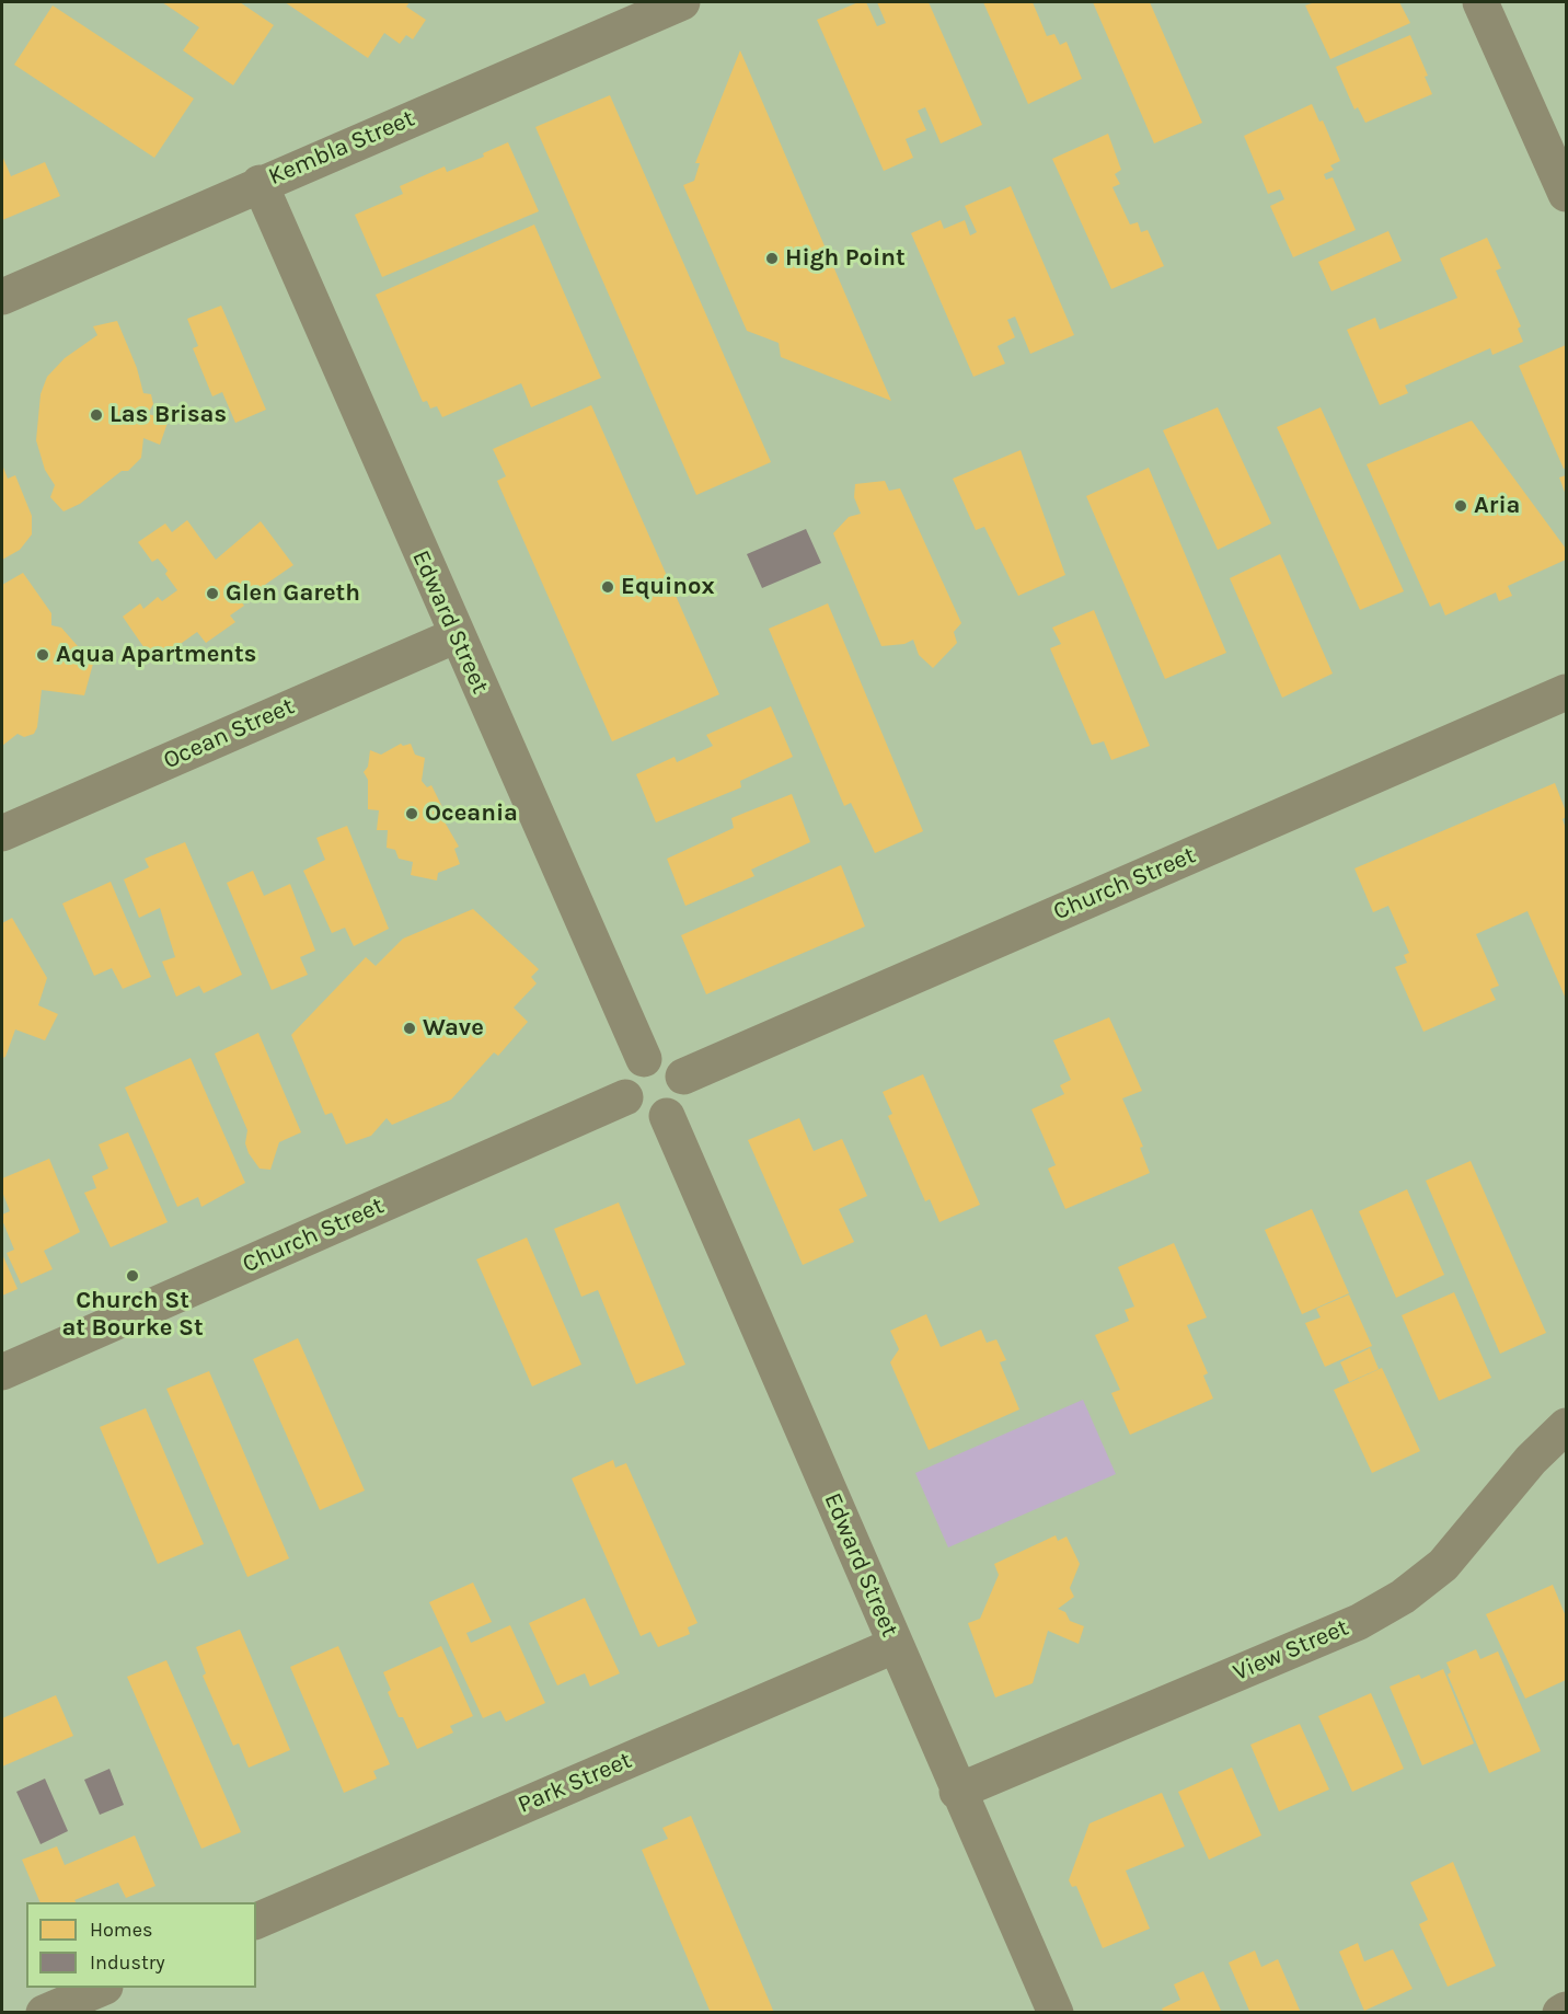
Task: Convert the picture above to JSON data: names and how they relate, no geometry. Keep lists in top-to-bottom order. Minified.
{"streets":{"street":["Kembla Street","Edward Street","Ocean Street","Church Street","View Street","Park Street"]},"crossings":[["Kembla Street","Edward Street"],["Edward Street","Ocean Street"],["Edward Street","Church Street"],["Edward Street","View Street"],["Edward Street","Park Street"]],"places":["High Point","Las Brisas","Aria","Equinox","Glen Gareth","Aqua Apartments","Oceania","Wave","Church St at Bourke St"],"legend":["Homes","Industry"]}
